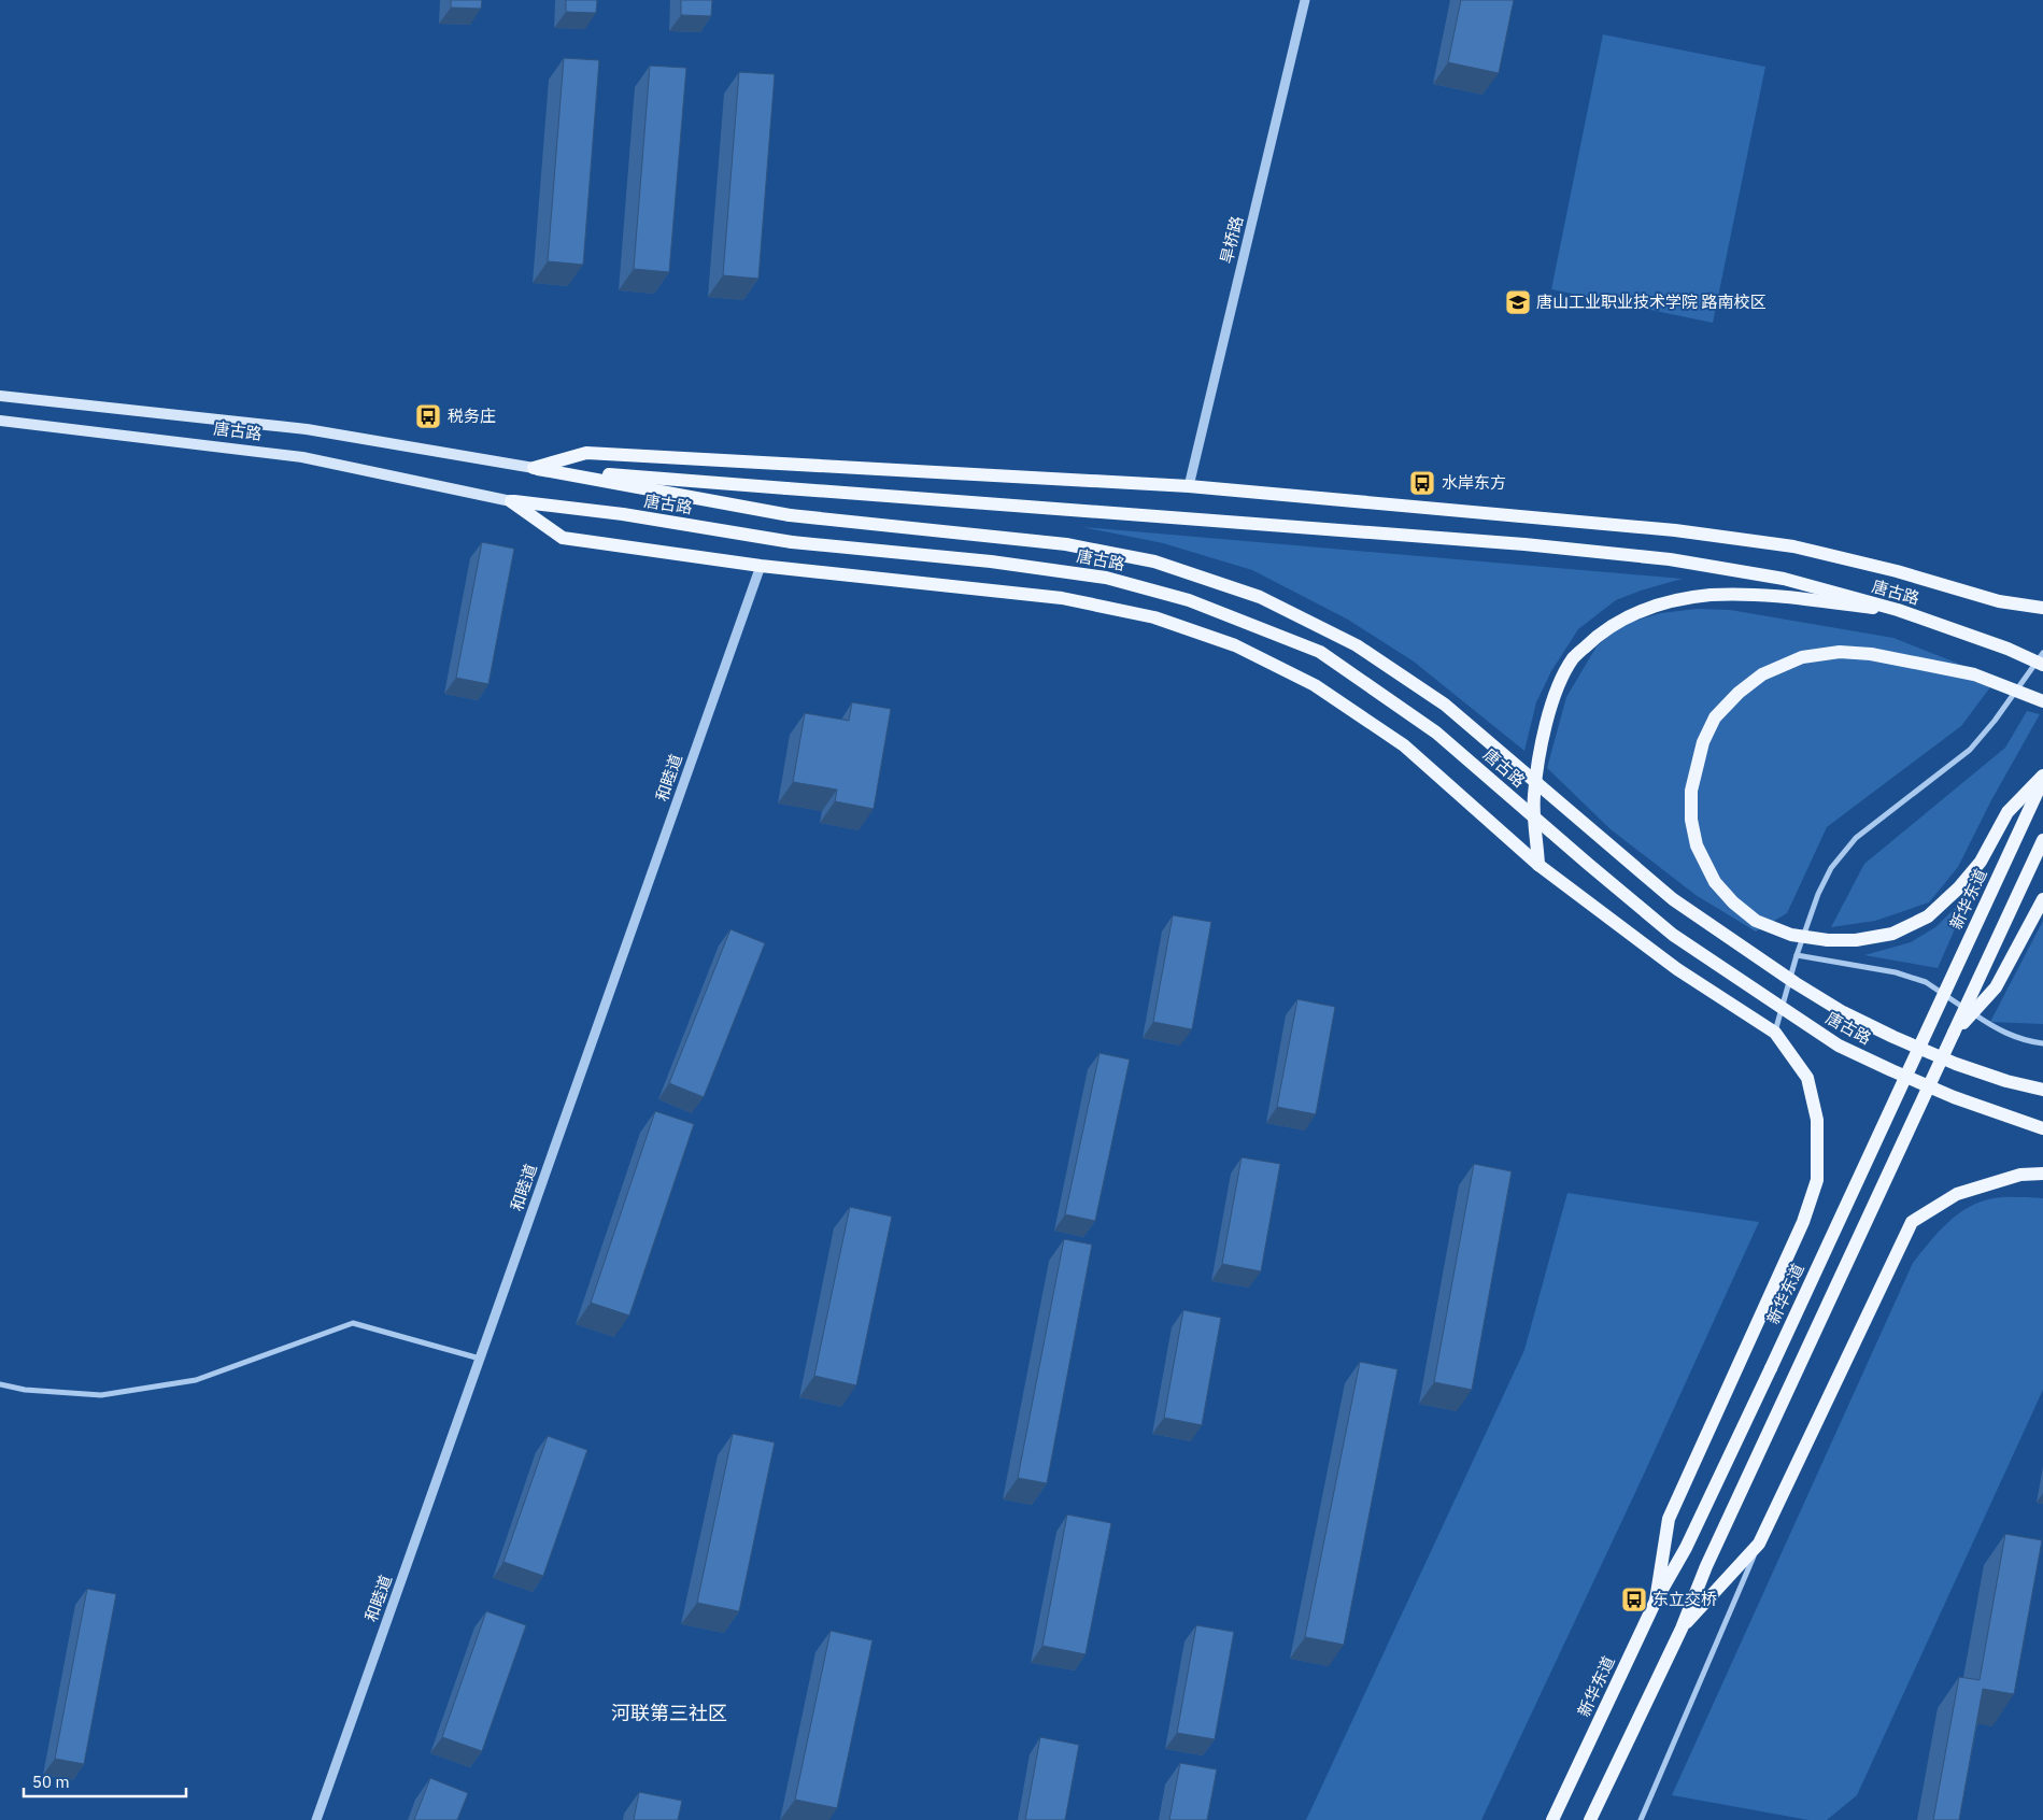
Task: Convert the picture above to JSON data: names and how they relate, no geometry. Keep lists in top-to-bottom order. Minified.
{"streets":{"main road":["唐古路","新华东道"],"street":["旱桥路","和睦道"]},"districts":["河联第三社区"],"places":{"school or university":["唐山工业职业技术学院 路南校区"],"bus stop":["税务庄","水岸东方","东立交桥"]},"scale_bar":"50 m"}
